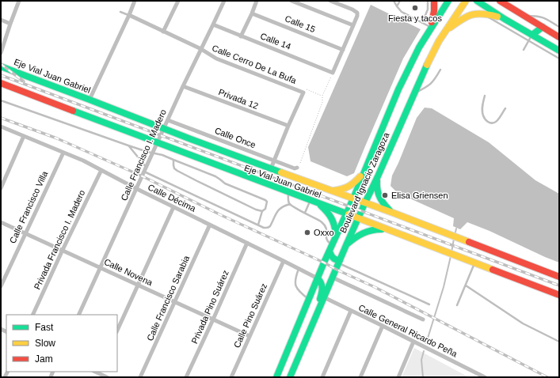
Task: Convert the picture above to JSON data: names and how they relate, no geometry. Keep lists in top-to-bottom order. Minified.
{"streets":{"main road":["Eje Vial Juan Gabriel","Boulevard Ignacio Zaragoza"],"street":["Calle 15","Calle 14","Calle Cerro De La Bufa","Privada 12","Calle Once","Calle Francisco I. Madero","Calle Décima","Calle Francisco Villa","Privada Francisco I. Madero","Calle Novena","Calle Francisco Sarabia","Privada Pino Suárez","Calle Pino Suárez","Calle General Ricardo Peña"]},"crossings":[["Calle 14","Calle Francisco I. Madero"],["Calle Cerro De La Bufa","Calle Francisco I. Madero"],["Eje Vial Juan Gabriel","Calle Francisco I. Madero"],["Eje Vial Juan Gabriel","Boulevard Ignacio Zaragoza"],["Privada 12","Calle Francisco I. Madero"],["Calle Once","Calle Francisco I. Madero"],["Calle Francisco I. Madero","Calle Décima"],["Calle Francisco I. Madero","Calle Novena"],["Boulevard Ignacio Zaragoza","Calle Décima"],["Boulevard Ignacio Zaragoza","Calle General Ricardo Peña"],["Calle Décima","Calle Francisco Villa"],["Calle Décima","Privada Francisco I. Madero"],["Calle Décima","Calle Francisco Sarabia"],["Calle Décima","Privada Pino Suárez"],["Calle Décima","Calle Pino Suárez"],["Calle Francisco Villa","Calle Novena"],["Privada Francisco I. Madero","Calle Novena"],["Calle Novena","Calle Francisco Sarabia"],["Calle Novena","Privada Pino Suárez"],["Calle Novena","Calle Pino Suárez"]],"places":["Fiesta y tacos","Elisa Griensen","Oxxo"],"legend":["Fast","Slow","Jam"]}
